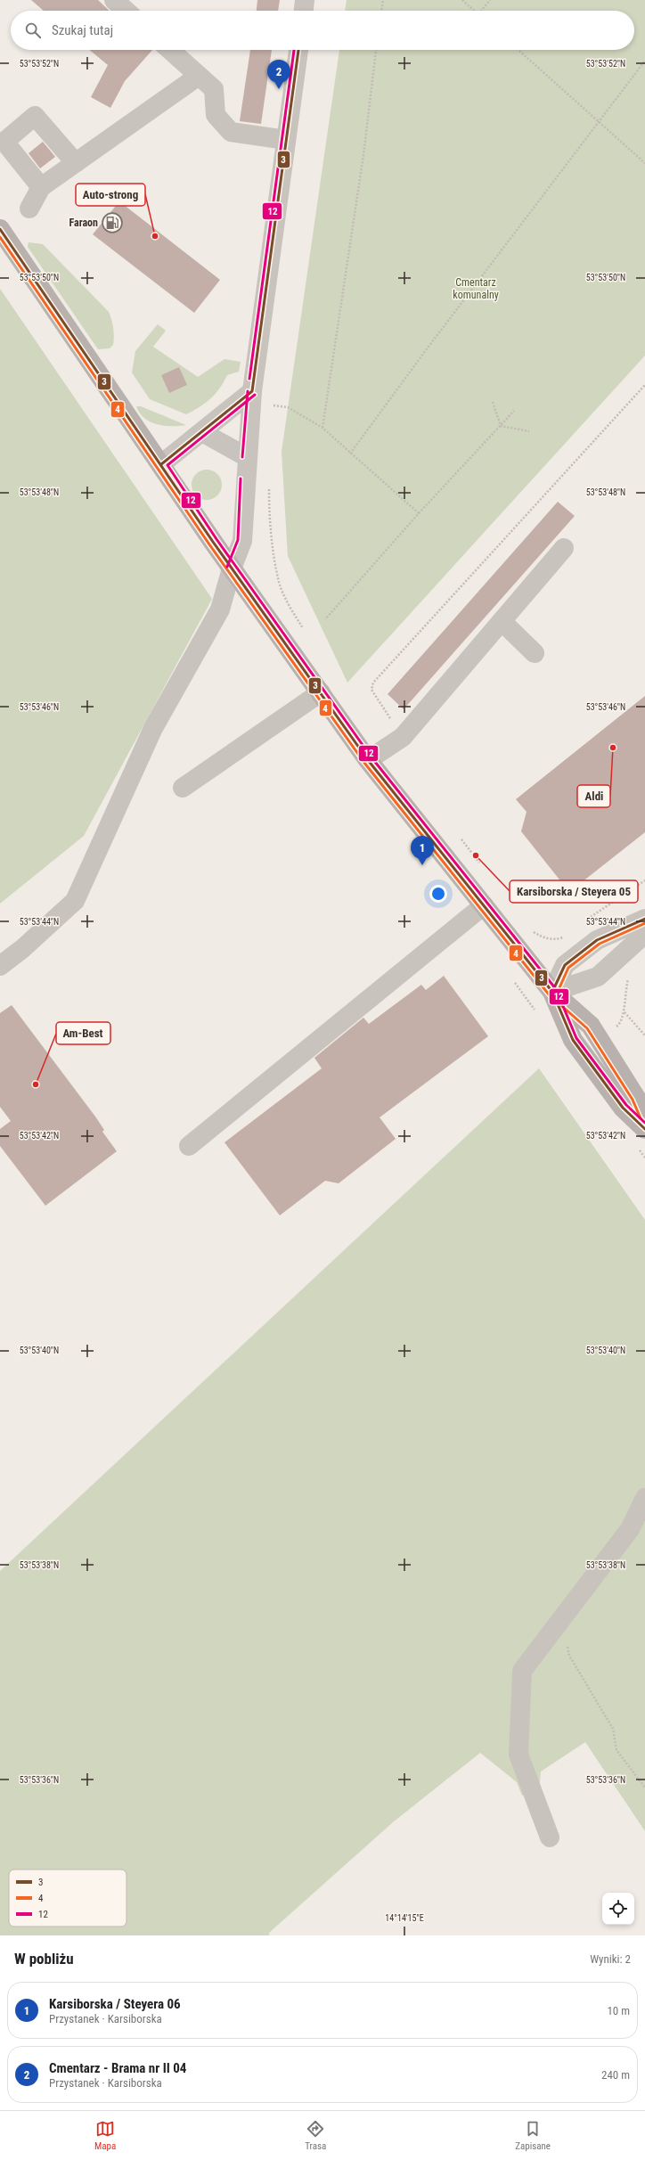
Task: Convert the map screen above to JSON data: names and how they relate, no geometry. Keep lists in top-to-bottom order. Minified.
{"parks":["Cmentarz komunalny"],"places":{"fuel station":["Faraon"],"other":["Auto-strong","Aldi","Karsiborska / Steyera 05","Am-Best"]},"lines":["transit line 3","transit line 12","transit line 4"],"legend":["3","4","12"],"page":{"search":"Szukaj tutaj","pins":["2","1"],"heading":["W pobliżu","Wyniki: 2"],"list":[{"mark":"1","name":"Karsiborska / Steyera 06","note":"Przystanek · Karsiborska","value":"10 m"},{"mark":"2","name":"Cmentarz - Brama nr II 04","note":"Przystanek · Karsiborska","value":"240 m"}],"nav":["Mapa","Trasa","Zapisane"]},"coordinates":["53°53'52\"N","53°53'50\"N","53°53'48\"N","53°53'46\"N","53°53'44\"N","53°53'42\"N","53°53'40\"N","53°53'38\"N","53°53'36\"N","14°14'15\"E"]}
